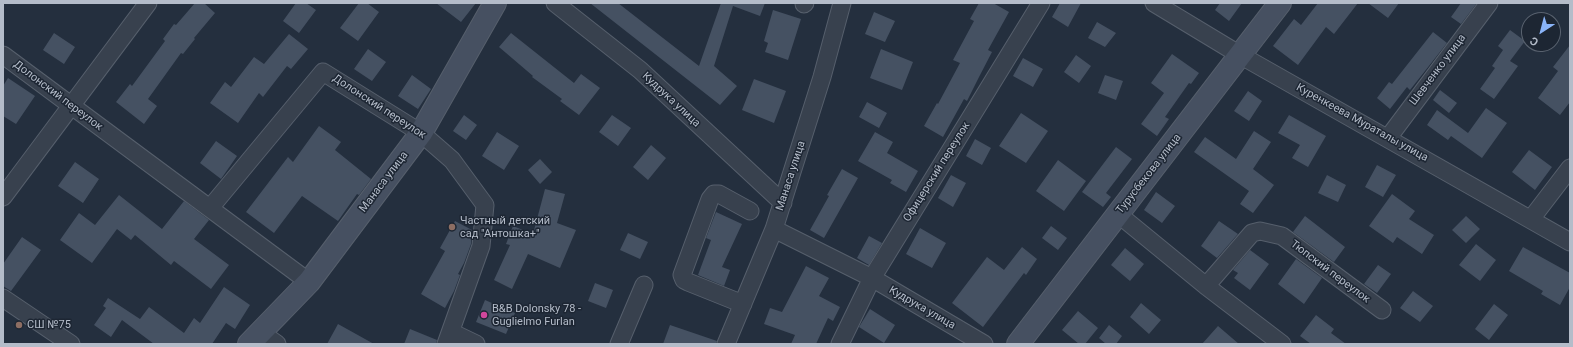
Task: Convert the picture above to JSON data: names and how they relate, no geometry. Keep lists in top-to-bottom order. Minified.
{"streets":{"street":["Шевченко улица","Долонский переулок","Кудрука улица","Куренкеева Мураталы улица","Офицерский переулок","Турусбекова улица","Манаса улица","Тюпский переулок"]},"crossings":[["Шевченко улица","Куренкеева Мураталы улица"],["Долонский переулок","Манаса улица"],["Кудрука улица","Офицерский переулок"],["Кудрука улица","Манаса улица"],["Куренкеева Мураталы улица","Турусбекова улица"]],"places":["Частный детский сад \"Антошка+\"","B&B Dolonsky 78 - Guglielmo Furlan","СШ №75"],"north":"bottom left"}
